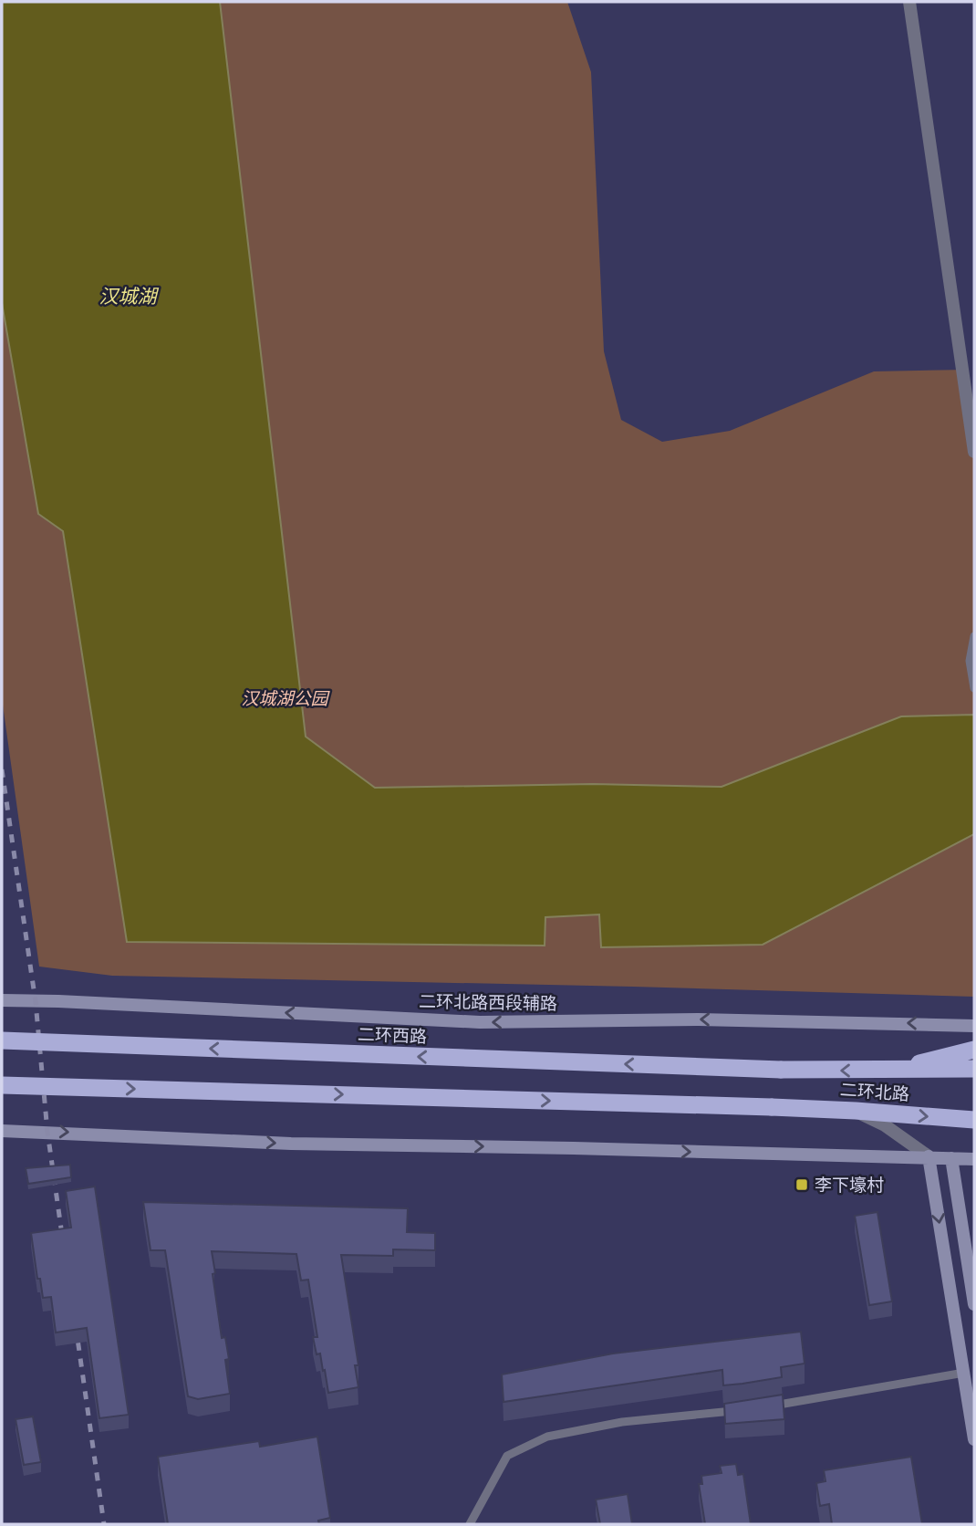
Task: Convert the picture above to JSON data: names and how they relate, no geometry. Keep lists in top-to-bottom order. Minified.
{"streets":{"highway":["二环西路","二环北路"],"main road":["二环北路西段辅路"]},"crossings":[["二环西路","二环北路"]],"one_way":["二环北路西段辅路","二环西路"],"water":["汉城湖"],"parks":["汉城湖公园"],"places":{"transit":["李下壕村"]}}
